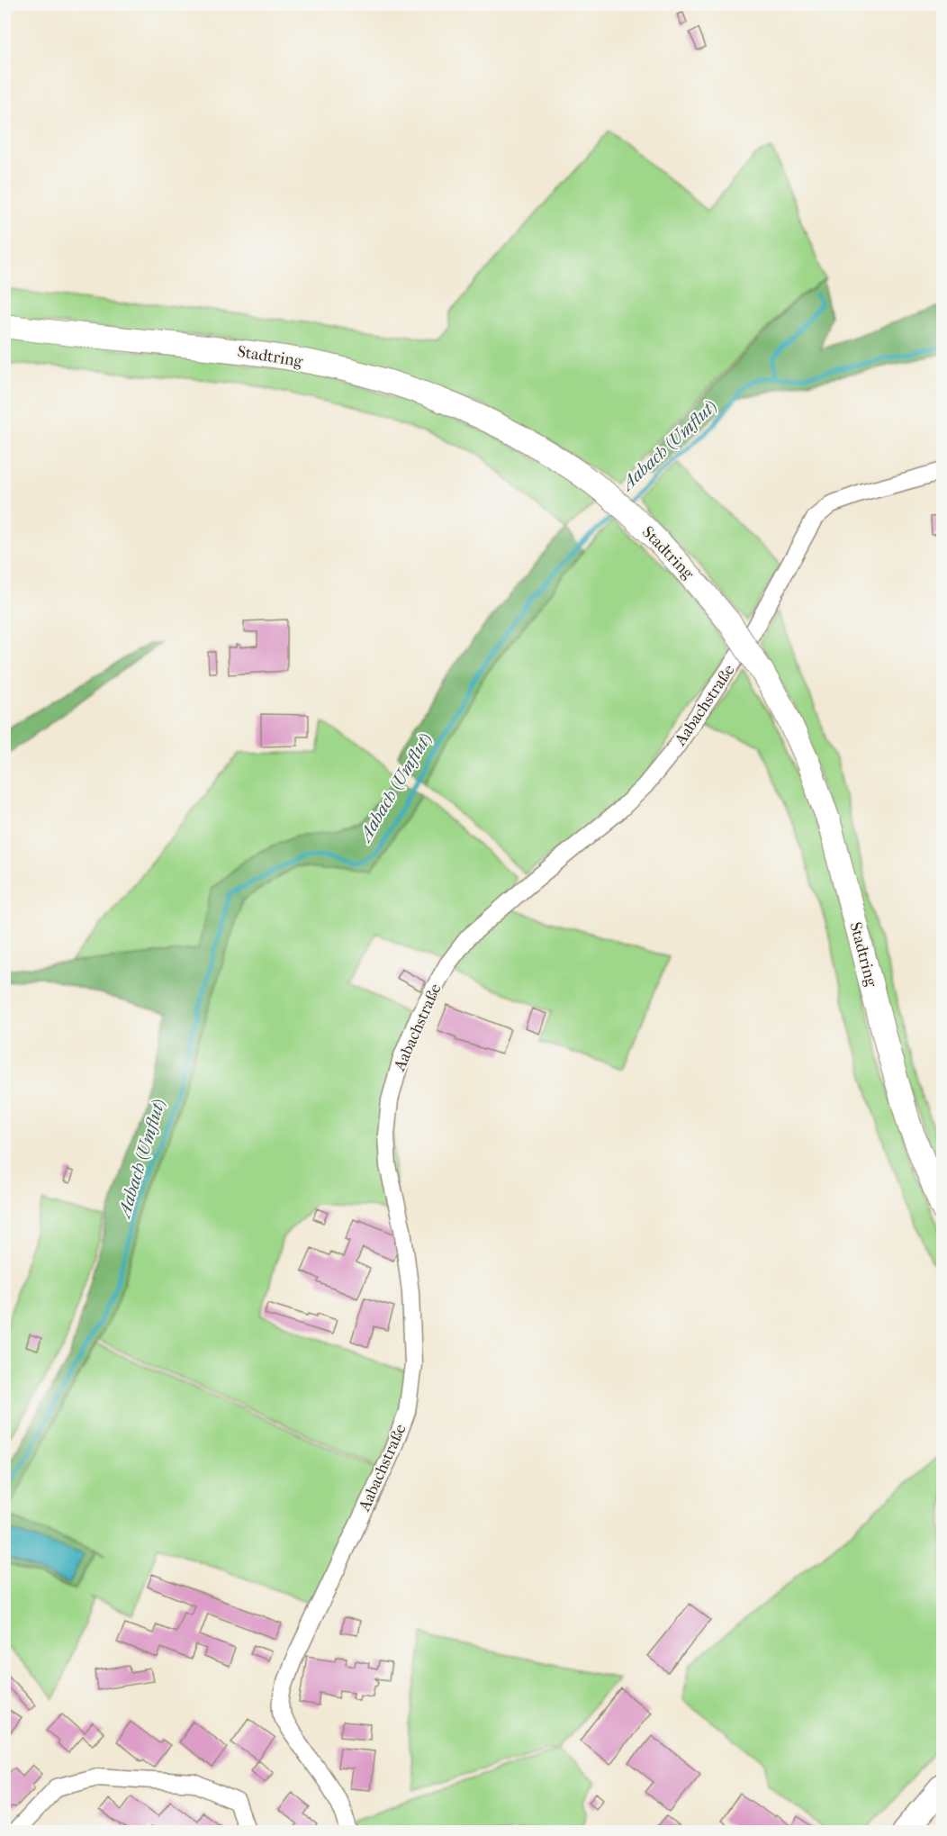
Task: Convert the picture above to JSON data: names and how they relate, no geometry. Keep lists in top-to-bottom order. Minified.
{"streets":{"street":["Stadtring","Aabachstraße"]},"water":["Aabach (Umflut)"]}
